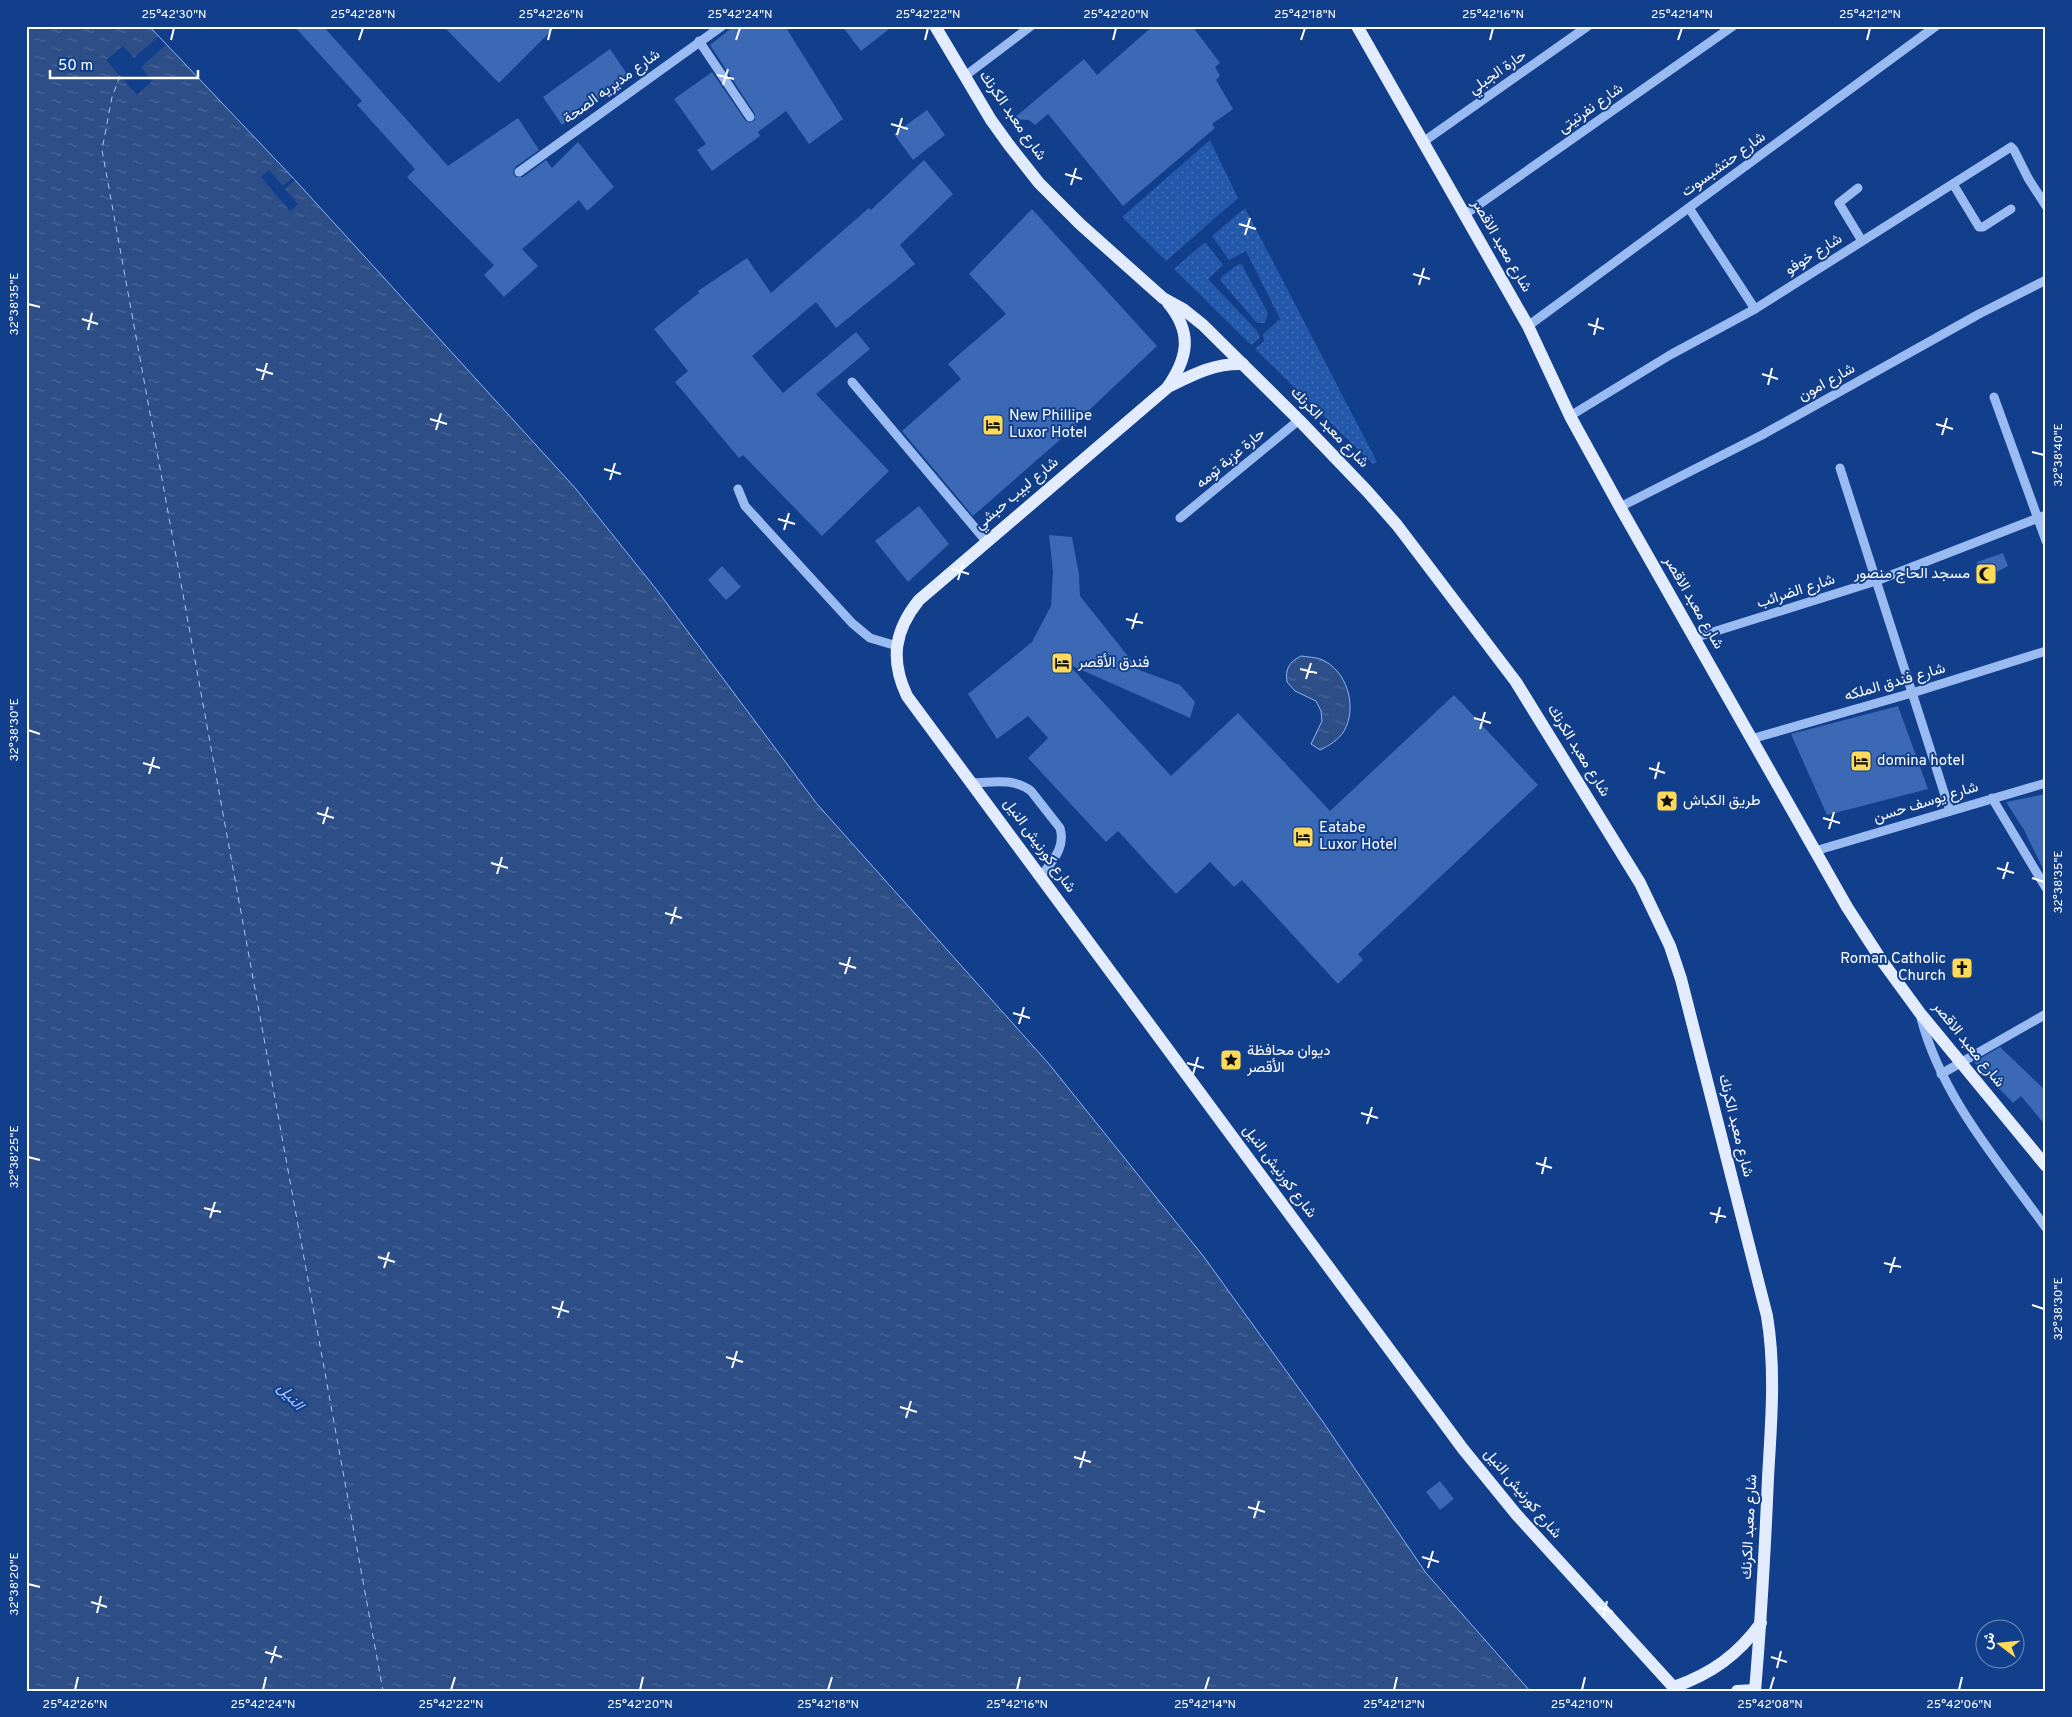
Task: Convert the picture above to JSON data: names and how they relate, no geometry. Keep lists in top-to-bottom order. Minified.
{"streets":{"main road":["شارع معبد الكرنك","شارع معبد الاقصر","شارع لبيب حبشي","شارع كورنيش النيل"],"street":["حارة الجبلي","شارع مديريه الصحة","شارع نفرتيتى","شارع حتشبسوت","شارع خوفو","شارع امون","حارة عزبة تومه","شارع الضرائب","شارع فندق الملكه","شارع يوسف حسن"]},"crossings":[["حارة الجبلي","شارع معبد الاقصر"],["شارع نفرتيتى","شارع معبد الاقصر"],["شارع معبد الكرنك","حارة عزبة تومه"],["شارع معبد الكرنك","شارع لبيب حبشي"],["شارع حتشبسوت","شارع معبد الاقصر"],["شارع معبد الاقصر","شارع خوفو"],["شارع معبد الاقصر","شارع امون"],["شارع معبد الاقصر","شارع الضرائب"],["شارع معبد الاقصر","شارع فندق الملكه"],["شارع معبد الاقصر","شارع يوسف حسن"],["شارع لبيب حبشي","شارع كورنيش النيل"]],"water":["النيل"],"places":{"hotel":["New Phillipe Luxor Hotel","فندق الأقصر","domina hotel","Eatabe Luxor Hotel"],"mosque":["مسجد الحاج منصور"],"place":["طريق الكباش","ديوان محافظة الأقصر"],"church":["Roman Catholic Church"]},"scale_bar":"50 m","north":"left","coordinates":["25°42'30\"N","25°42'28\"N","25°42'26\"N","25°42'24\"N","25°42'22\"N","25°42'20\"N","25°42'18\"N","25°42'16\"N","25°42'14\"N","25°42'12\"N","32°38'35\"E","32°38'40\"E","32°38'30\"E","32°38'25\"E","32°38'20\"E","25°42'10\"N","25°42'08\"N","25°42'06\"N"]}
